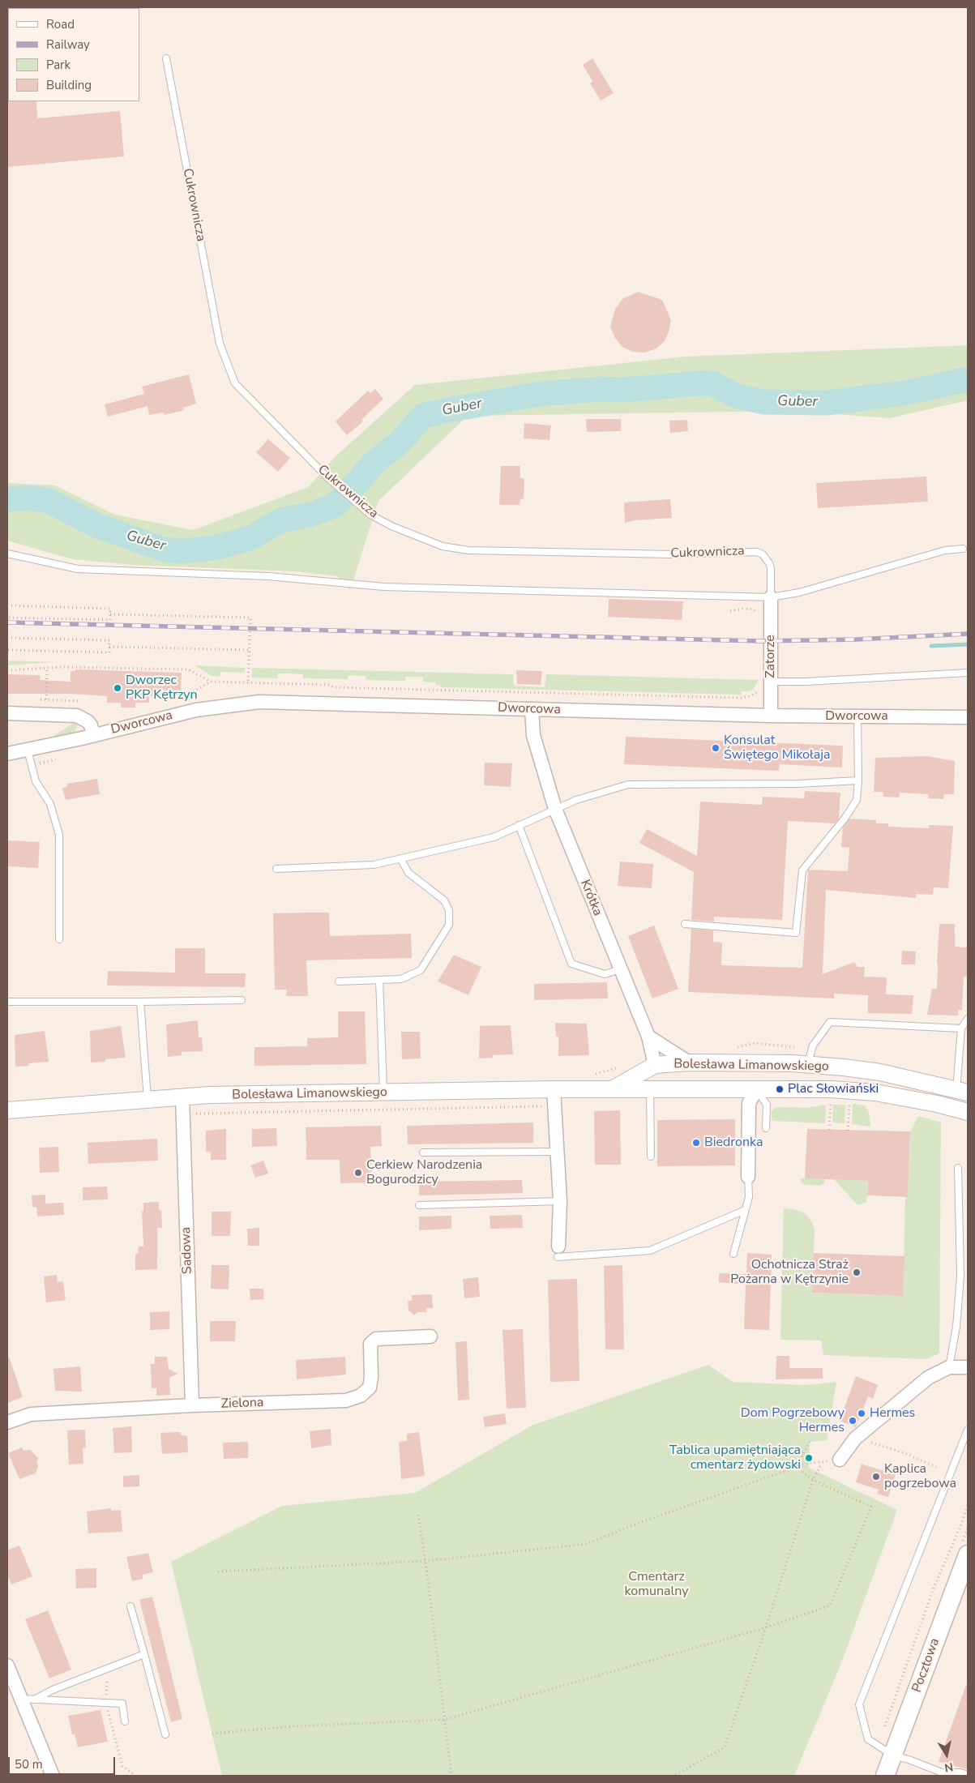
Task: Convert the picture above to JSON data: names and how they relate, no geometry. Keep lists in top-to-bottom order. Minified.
{"streets":{"main road":["Pocztowa"],"street":["Zatorze","Dworcowa","Krótka","Bolesława Limanowskiego","Sadowa","Zielona"],"lane":["Cukrownicza"]},"crossings":[["Cukrownicza","Zatorze"],["Zatorze","Dworcowa"],["Dworcowa","Krótka"],["Krótka","Bolesława Limanowskiego"],["Bolesława Limanowskiego","Sadowa"],["Sadowa","Zielona"]],"water":["Guber"],"parks":["Cmentarz komunalny"],"places":["Dworzec PKP Kętrzyn","Konsulat Świętego Mikołaja","Plac Słowiański","Biedronka","Cerkiew Narodzenia Bogurodzicy","Ochotnicza Straż Pożarna w Kętrzynie","Hermes","Dom Pogrzebowy Hermes","Tablica upamiętniająca cmentarz żydowski","Kaplica pogrzebowa"],"legend":["Road","Railway","Park","Building"],"scale_bar":"50 m","north":"bottom"}
